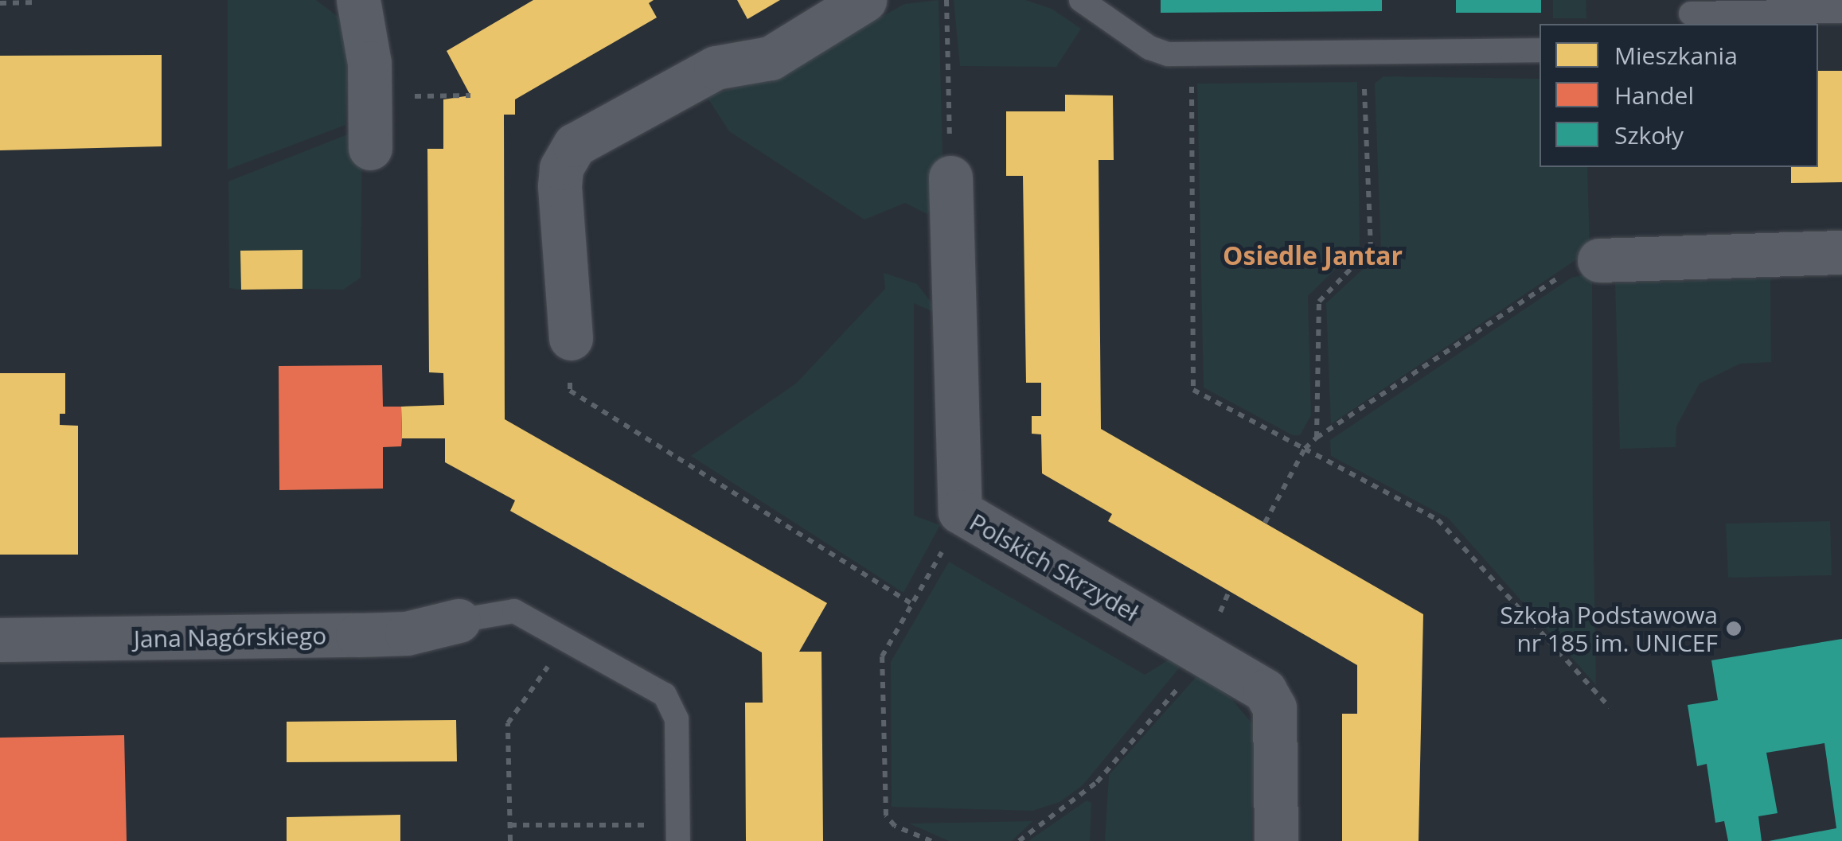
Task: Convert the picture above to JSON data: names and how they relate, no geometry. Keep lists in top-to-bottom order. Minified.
{"streets":{"street":["Polskich Skrzydeł","Jana Nagórskiego"]},"districts":["Osiedle Jantar"],"places":["Szkoła Podstawowa nr 185 im. UNICEF"],"legend":["Mieszkania","Handel","Szkoły"]}
